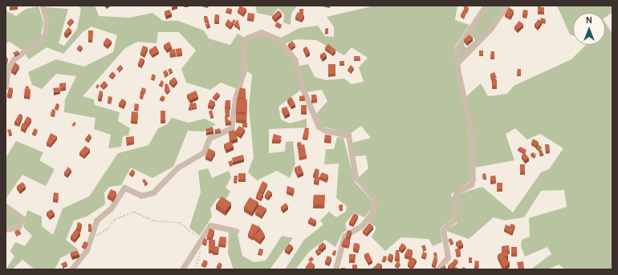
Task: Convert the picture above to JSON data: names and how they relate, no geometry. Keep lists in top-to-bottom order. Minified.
{"north":"top"}
